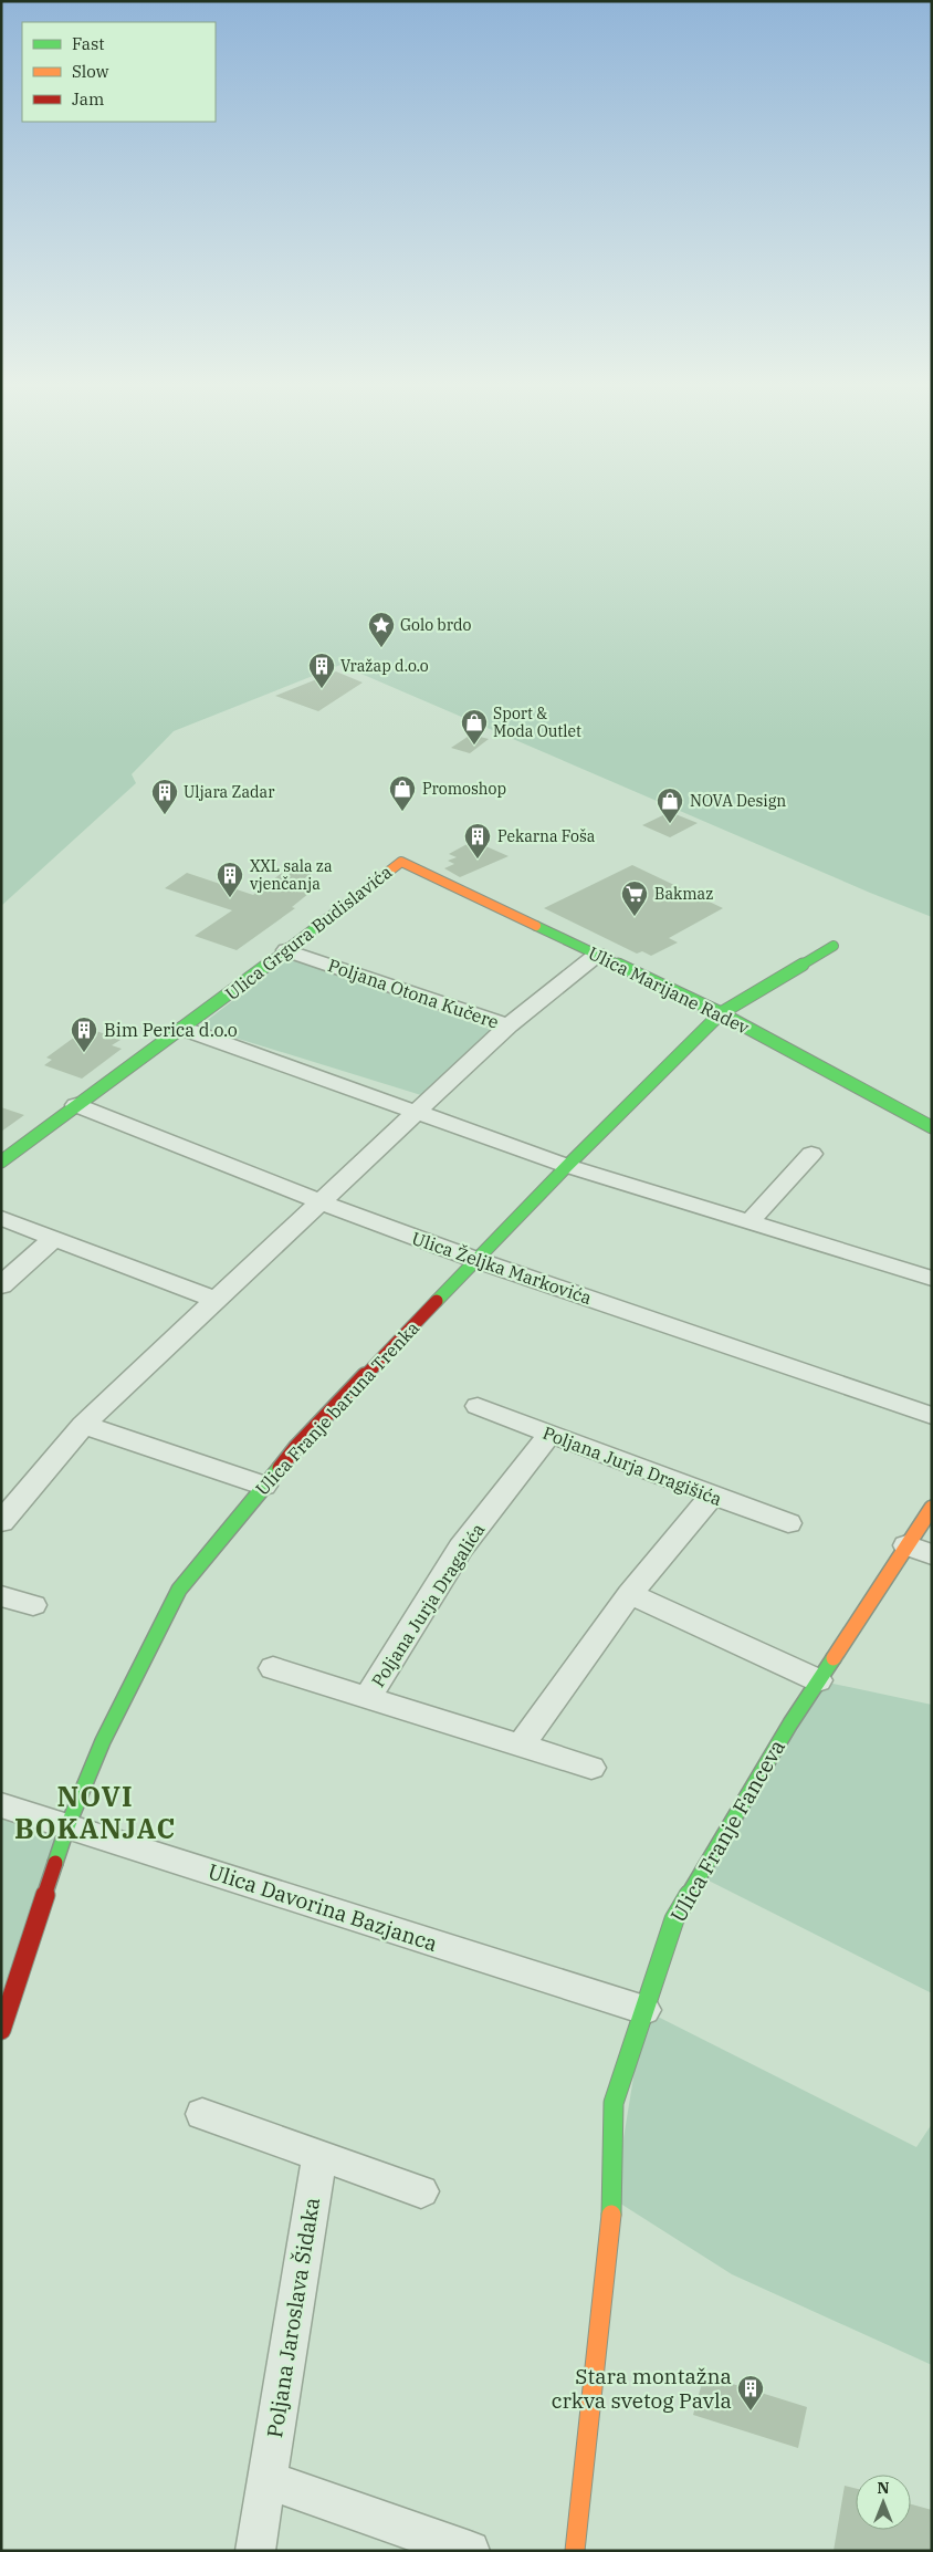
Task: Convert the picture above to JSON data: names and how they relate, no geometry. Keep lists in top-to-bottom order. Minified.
{"streets":{"street":["Ulica Grgura Budislavića","Ulica Marijane Radev","Poljana Otona Kučere","Ulica Željka Markovića","Ulica Franje baruna Trenka","Poljana Jurja Dragišića","Poljana Jurja Dragalića","Ulica Franje Fanceva","Ulica Davorina Bazjanca","Poljana Jaroslava Šidaka"]},"crossings":[["Ulica Grgura Budislavića","Ulica Marijane Radev"],["Ulica Grgura Budislavića","Poljana Otona Kučere"],["Ulica Grgura Budislavića","Ulica Željka Markovića"],["Ulica Marijane Radev","Poljana Otona Kučere"],["Ulica Marijane Radev","Ulica Franje baruna Trenka"],["Poljana Otona Kučere","Ulica Željka Markovića"],["Ulica Željka Markovića","Ulica Franje baruna Trenka"],["Ulica Franje baruna Trenka","Ulica Davorina Bazjanca"],["Poljana Jurja Dragišića","Poljana Jurja Dragalića"],["Ulica Franje Fanceva","Ulica Davorina Bazjanca"]],"districts":["NOVI BOKANJAC"],"places":{"place":["Golo brdo"],"building":["Vražap d.o.o","Uljara Zadar","Pekarna Foša","XXL sala za vjenčanja","Bim Perica d.o.o","Stara montažna crkva svetog Pavla"],"shop":["Sport & Moda Outlet","Promoshop","NOVA Design"],"supermarket":["Bakmaz"]},"legend":["Fast","Slow","Jam"],"north":"top"}
